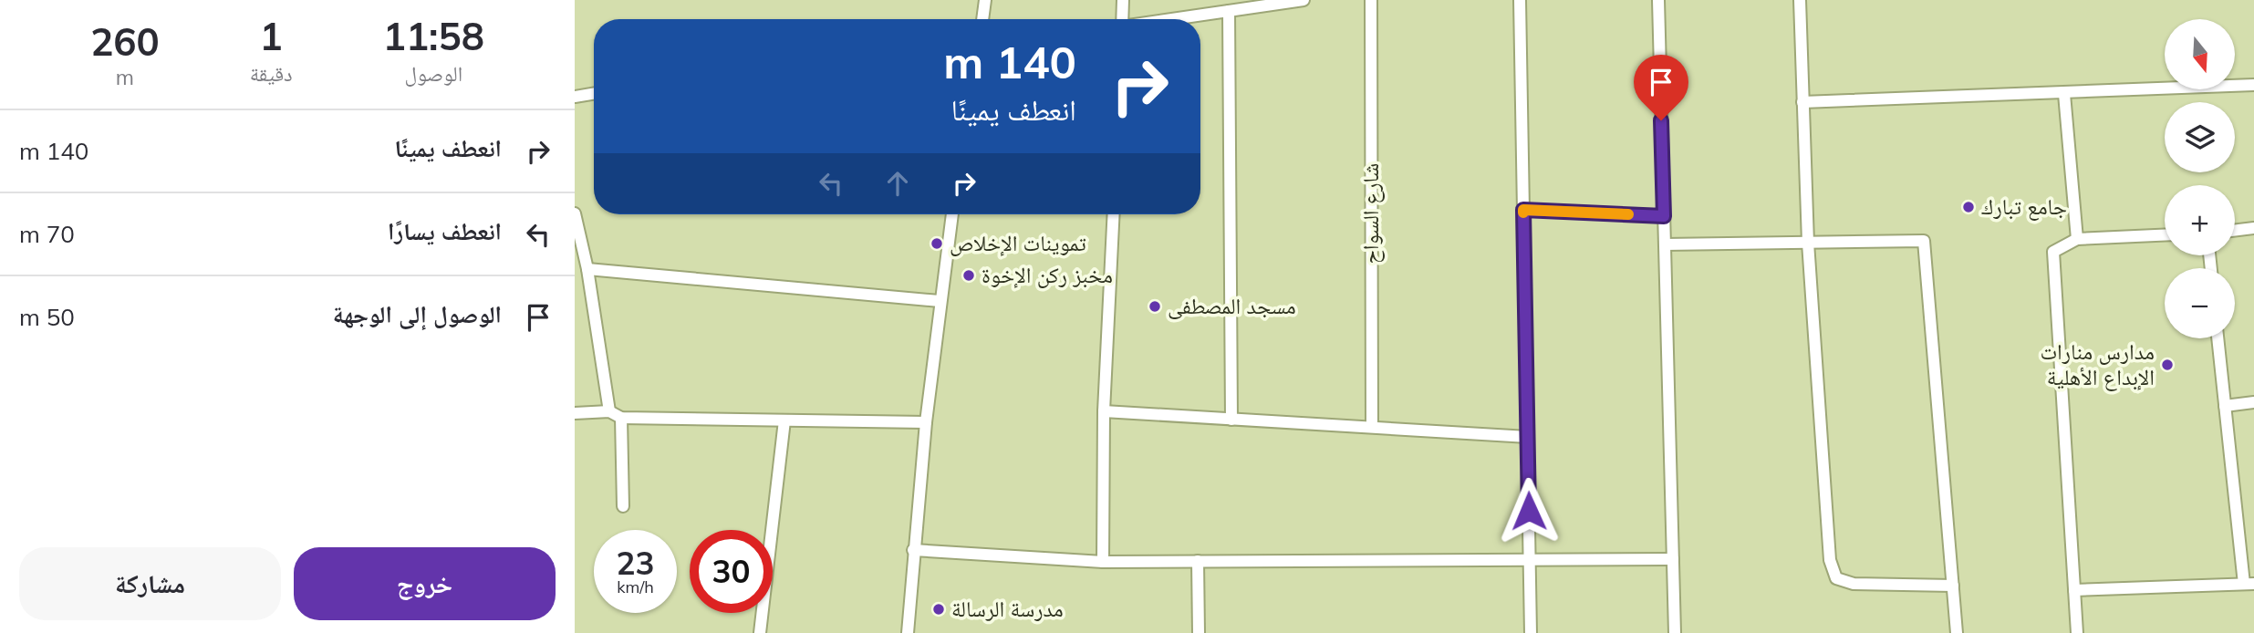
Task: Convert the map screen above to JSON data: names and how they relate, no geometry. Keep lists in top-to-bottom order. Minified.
{"streets":{"street":["شارع السواح"]},"places":["جامع تبارك","تموينات الإخلاص","مخبز ركن الإخوة","مسجد المصطفى","مدارس منارات الإبداع الأهلية","مدرسة الرسالة"],"north":"bottom","page":{"eta":["11:58","الوصول","1","دقيقة","260","m"],"map_buttons":["+","−"],"turn":["140 m","انعطف يمينًا"],"list":[{"name":"انعطف يمينًا","value":"140 m"},{"name":"انعطف يسارًا","value":"70 m"},{"name":"الوصول إلى الوجهة","value":"50 m"}],"speed":"23 km/h","limit":"30","buttons":["خروج","مشاركة"]}}
